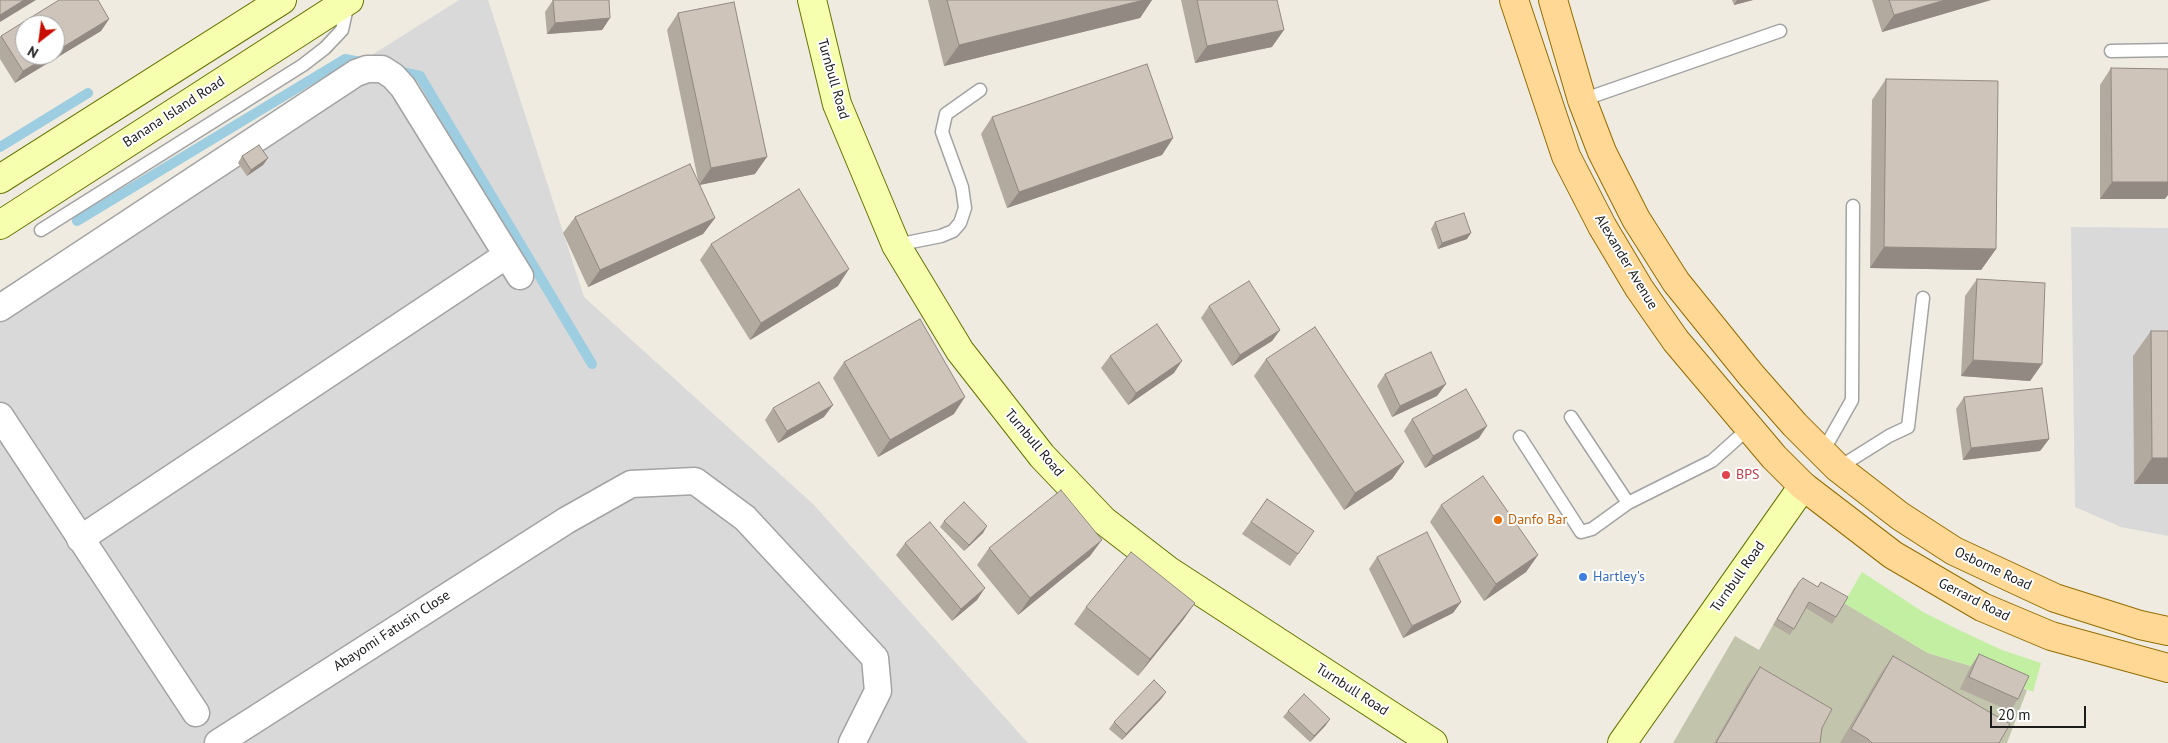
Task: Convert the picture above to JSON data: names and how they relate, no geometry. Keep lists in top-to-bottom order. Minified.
{"streets":{"main road":["Alexander Avenue","Osborne Road","Gerrard Road"],"street":["Turnbull Road","Banana Island Road","Abayomi Fatusin Close"]},"crossings":[["Turnbull Road","Alexander Avenue"],["Turnbull Road","Gerrard Road"],["Alexander Avenue","Gerrard Road"]],"places":["BPS","Danfo Bar","Hartley's"],"scale_bar":"20 m","north":"bottom left"}
